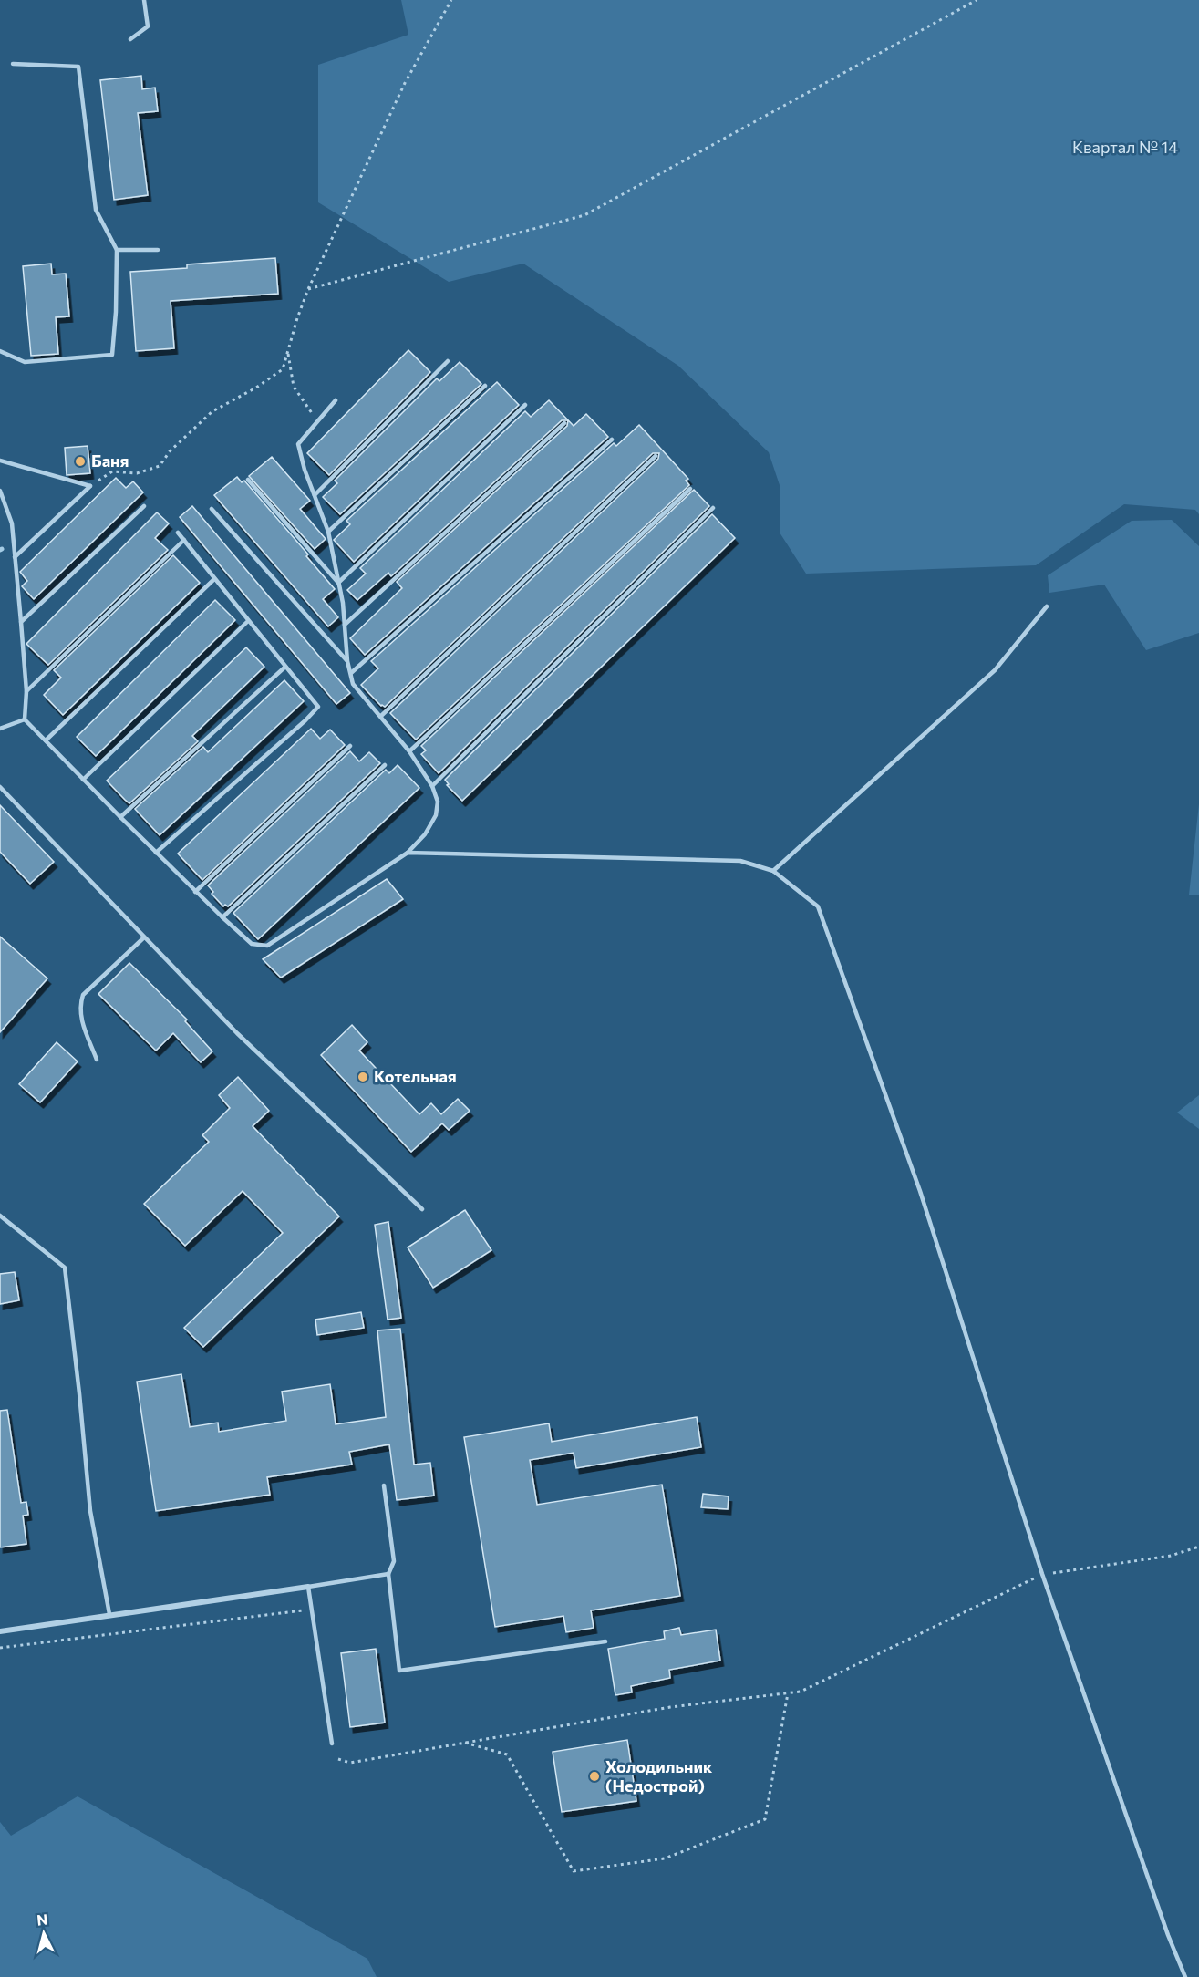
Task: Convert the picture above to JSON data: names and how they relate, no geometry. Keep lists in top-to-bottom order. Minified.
{"parks":["Квартал № 14"],"places":["Баня","Котельная","Холодильник (Недострой)"],"north":"top"}
